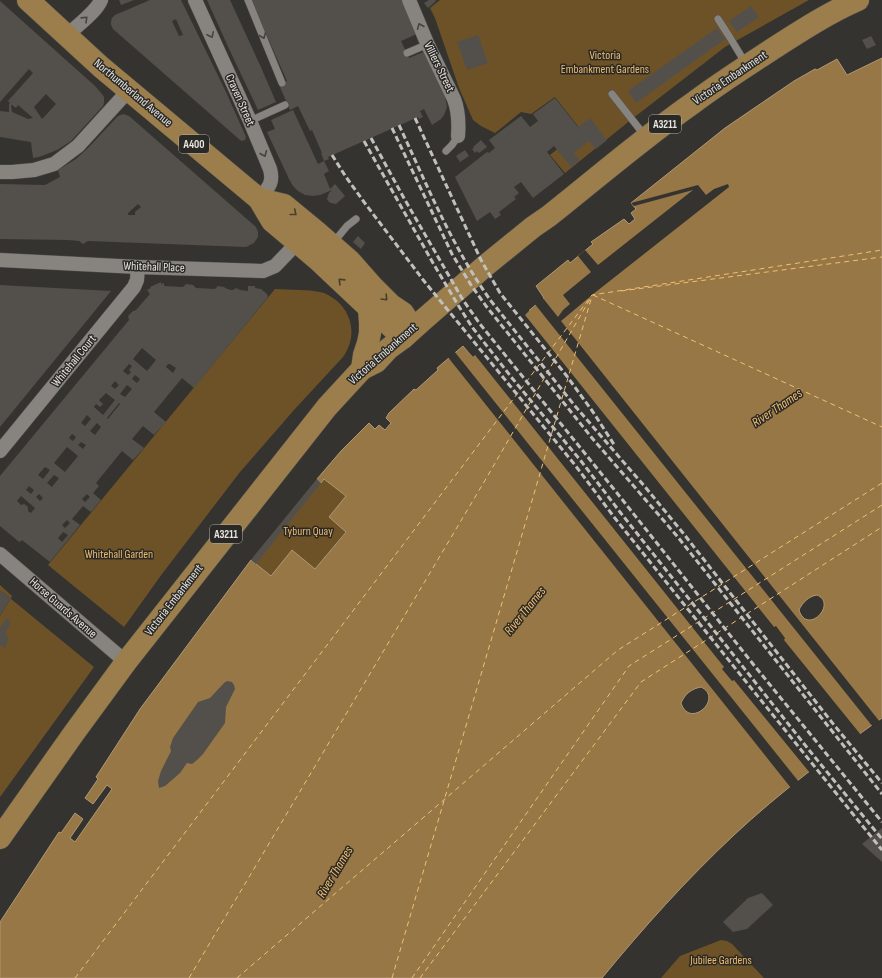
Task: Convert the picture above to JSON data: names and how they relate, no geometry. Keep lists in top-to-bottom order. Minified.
{"streets":{"main road":["Victoria Embankment","Northumberland Avenue","A3211","A400"],"street":["Villiers Street","Craven Street","Whitehall Place","Whitehall Court","Horse Guards Avenue"]},"crossings":[["Victoria Embankment","Northumberland Avenue"],["Victoria Embankment","Horse Guards Avenue"],["Northumberland Avenue","Craven Street"],["Northumberland Avenue","Whitehall Place"],["Whitehall Place","Whitehall Court"]],"one_way":["Craven Street"],"water":["River Thames"],"parks":["Victoria Embankment Gardens","Tyburn Quay","Whitehall Garden","Jubilee Gardens"]}
